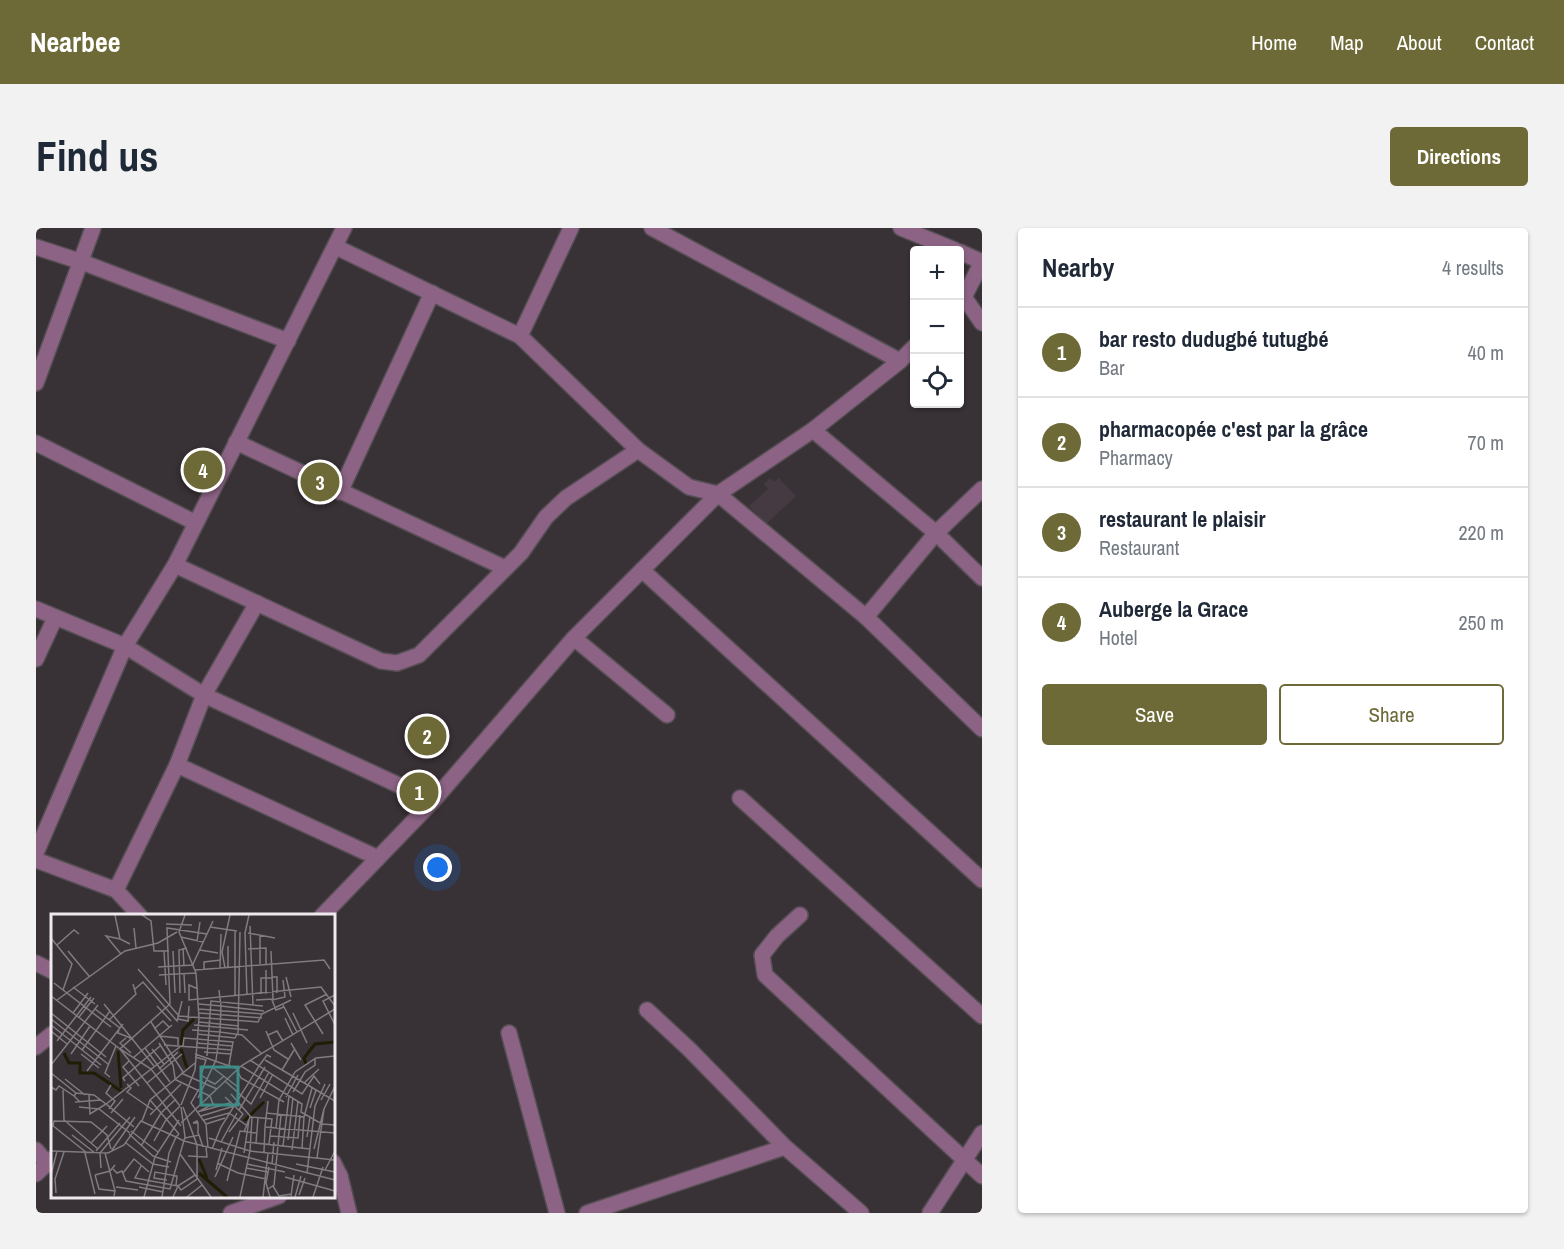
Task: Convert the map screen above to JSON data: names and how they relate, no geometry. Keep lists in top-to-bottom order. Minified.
{"page":{"header":"Nearbee","nav":["Home","Map","About","Contact"],"buttons":["Directions",["Save","Share"]],"title":"Find us","heading":["Nearby","4 results"],"map_buttons":["+","−"],"list":[{"mark":"1","name":"bar resto dudugbé tutugbé","note":"Bar","value":"40 m"},{"mark":"2","name":"pharmacopée c'est par la grâce","note":"Pharmacy","value":"70 m"},{"mark":"3","name":"restaurant le plaisir","note":"Restaurant","value":"220 m"},{"mark":"4","name":"Auberge la Grace","note":"Hotel","value":"250 m"}],"pins":["4","3","2","1"]}}
